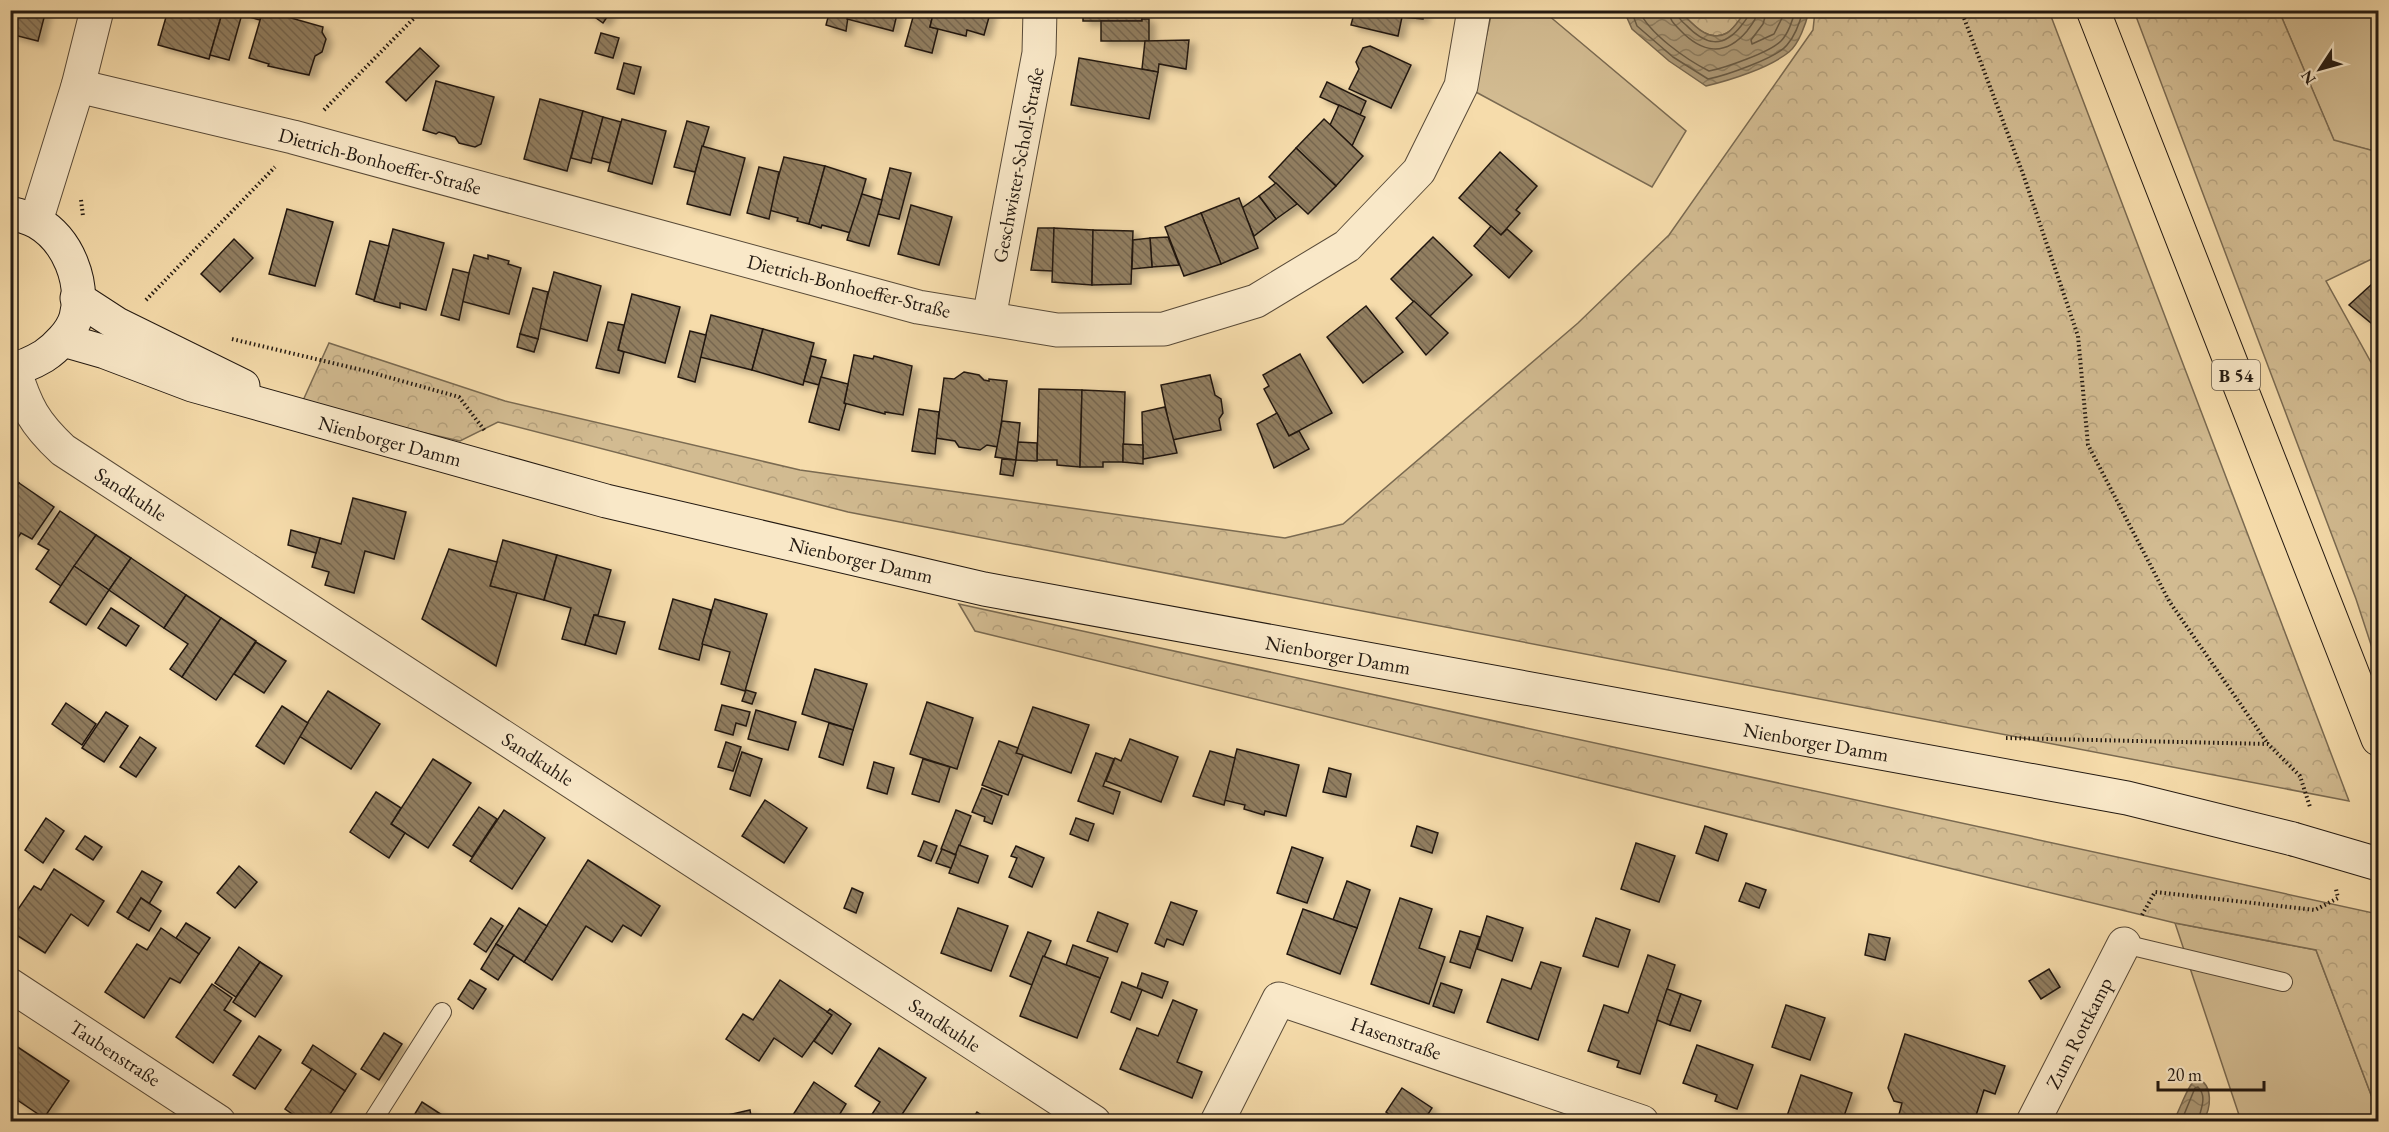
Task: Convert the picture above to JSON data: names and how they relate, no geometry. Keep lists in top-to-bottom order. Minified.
{"streets":{"highway":["B 54"],"street":["Dietrich-Bonhoeffer-Straße","Geschwister-Scholl-Straße","Nienborger Damm","Sandkuhle","Zum Rottkamp","Hasenstraße","Taubenstraße"]},"crossings":[["Dietrich-Bonhoeffer-Straße","Geschwister-Scholl-Straße"]],"scale_bar":"20 m","north":"bottom left"}
